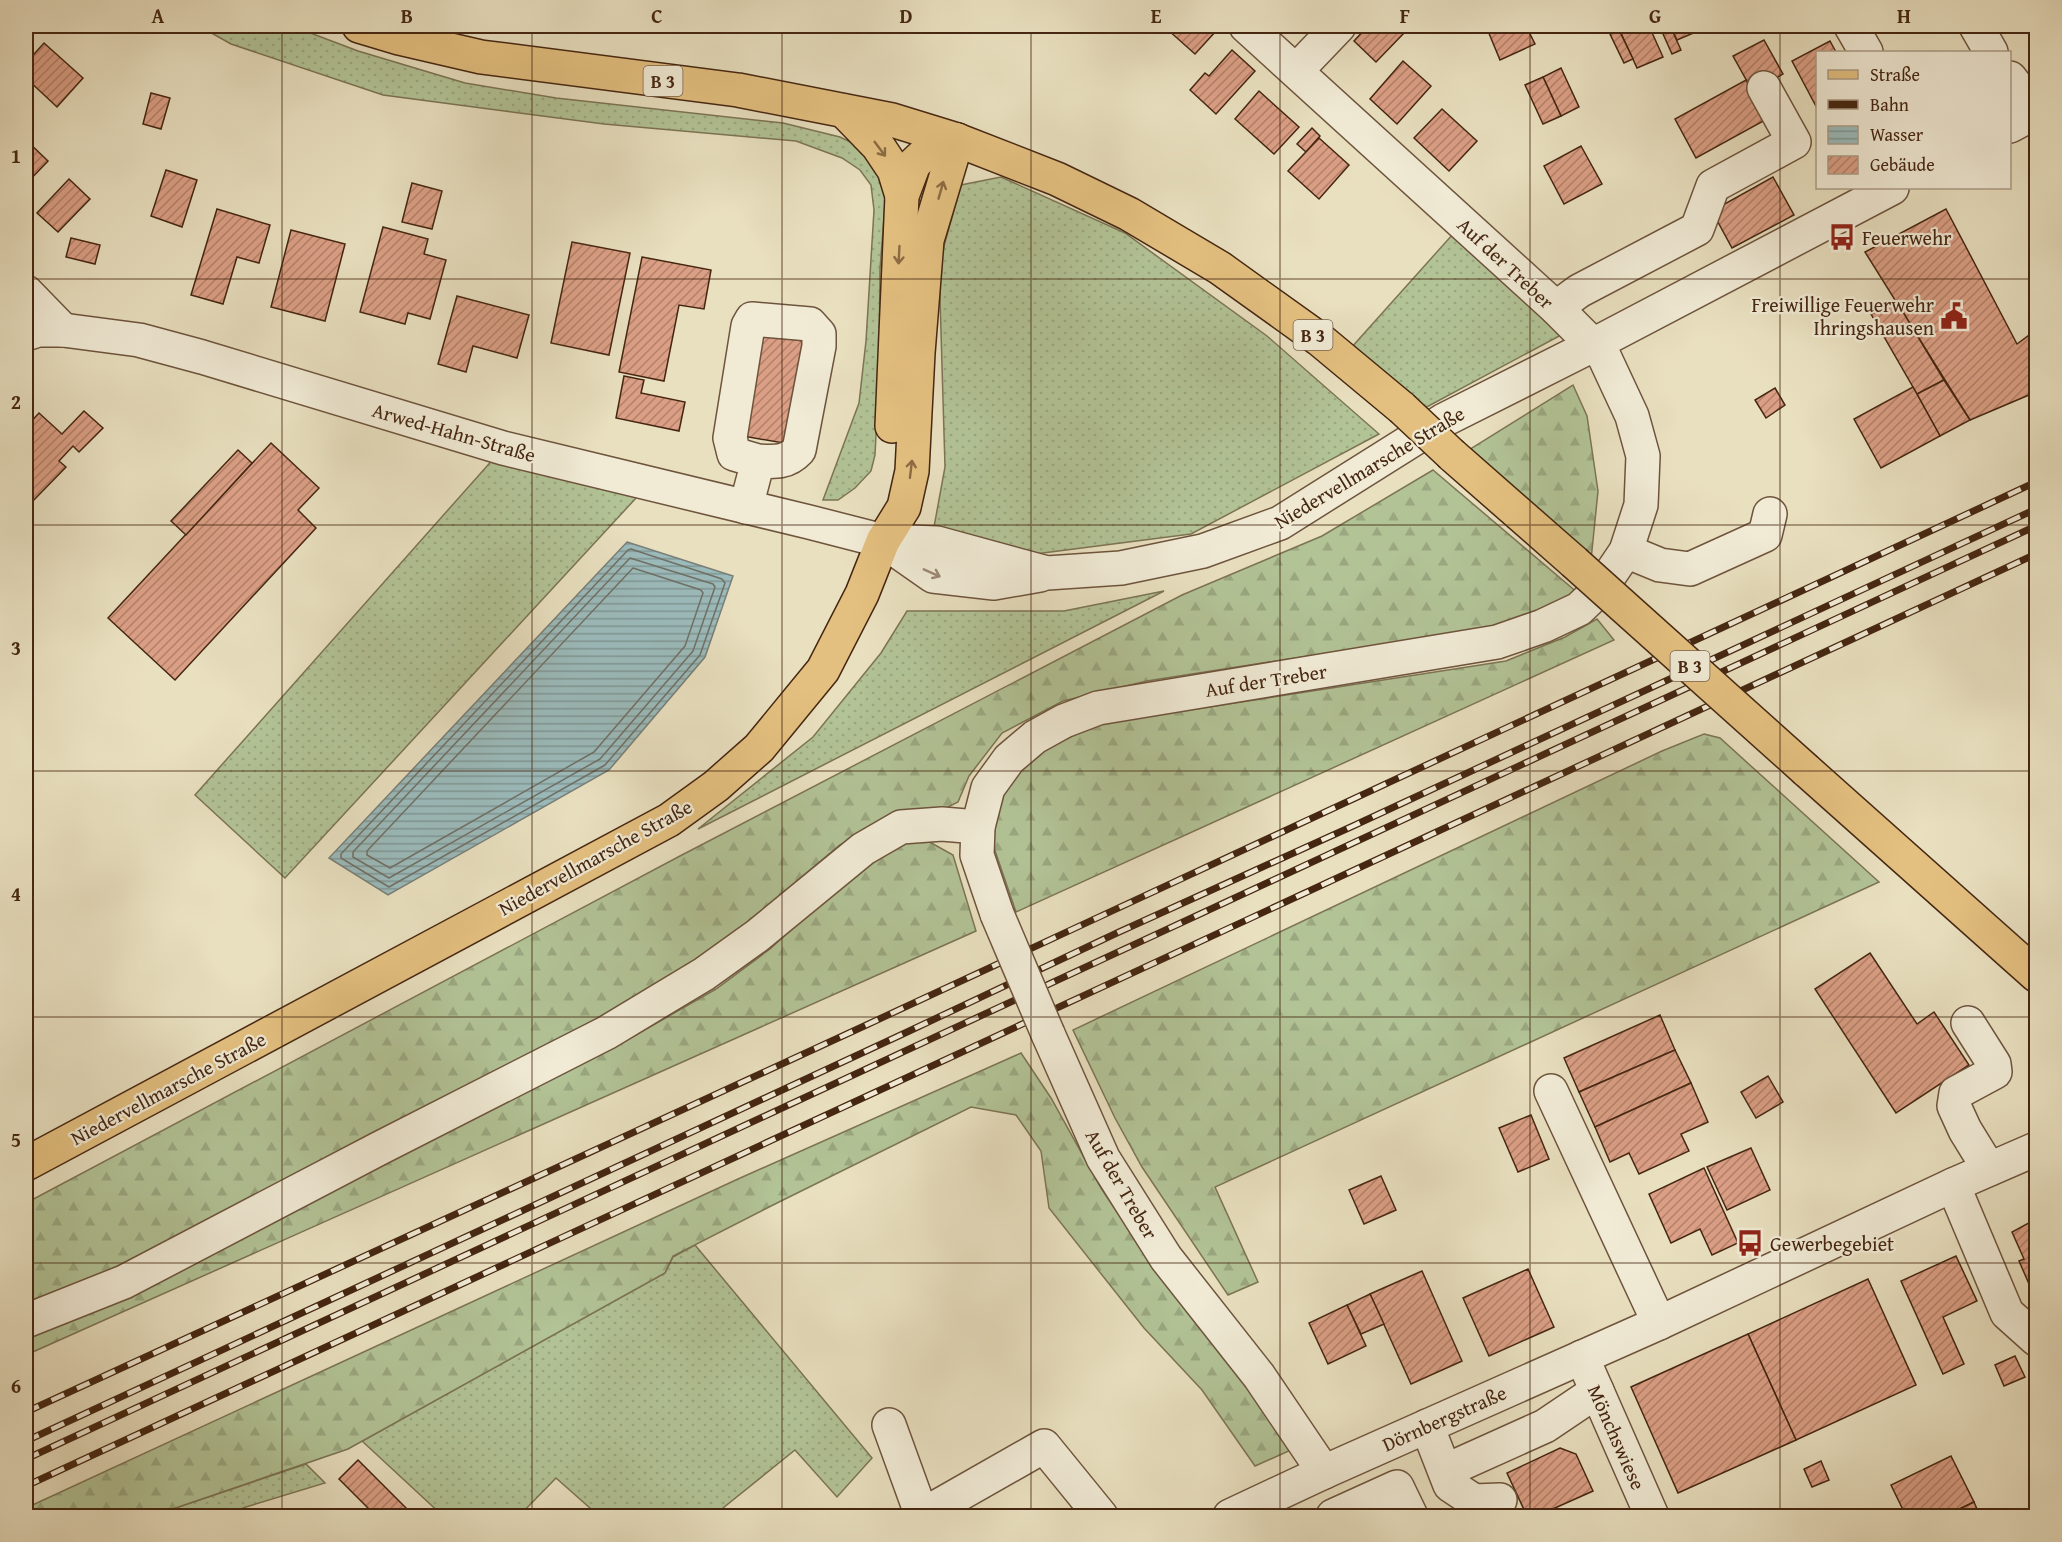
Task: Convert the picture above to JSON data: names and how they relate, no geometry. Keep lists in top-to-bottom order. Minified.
{"streets":{"main road":["B 3","Niedervellmarsche Straße"],"street":["Auf der Treber","Arwed-Hahn-Straße","Dörnbergstraße","Mönchswiese"]},"crossings":[["Auf der Treber","Niedervellmarsche Straße"],["Auf der Treber","Dörnbergstraße"],["Arwed-Hahn-Straße","Niedervellmarsche Straße"],["Dörnbergstraße","Mönchswiese"]],"places":{"bus stop":["Feuerwehr","Gewerbegebiet"],"public building":["Freiwillige Feuerwehr Ihringshausen"]},"legend":["Straße","Bahn","Wasser","Gebäude"],"grid":{"columns":["A","B","C","D","E","F","G","H"],"rows":["1","2","3","4","5","6"]}}
